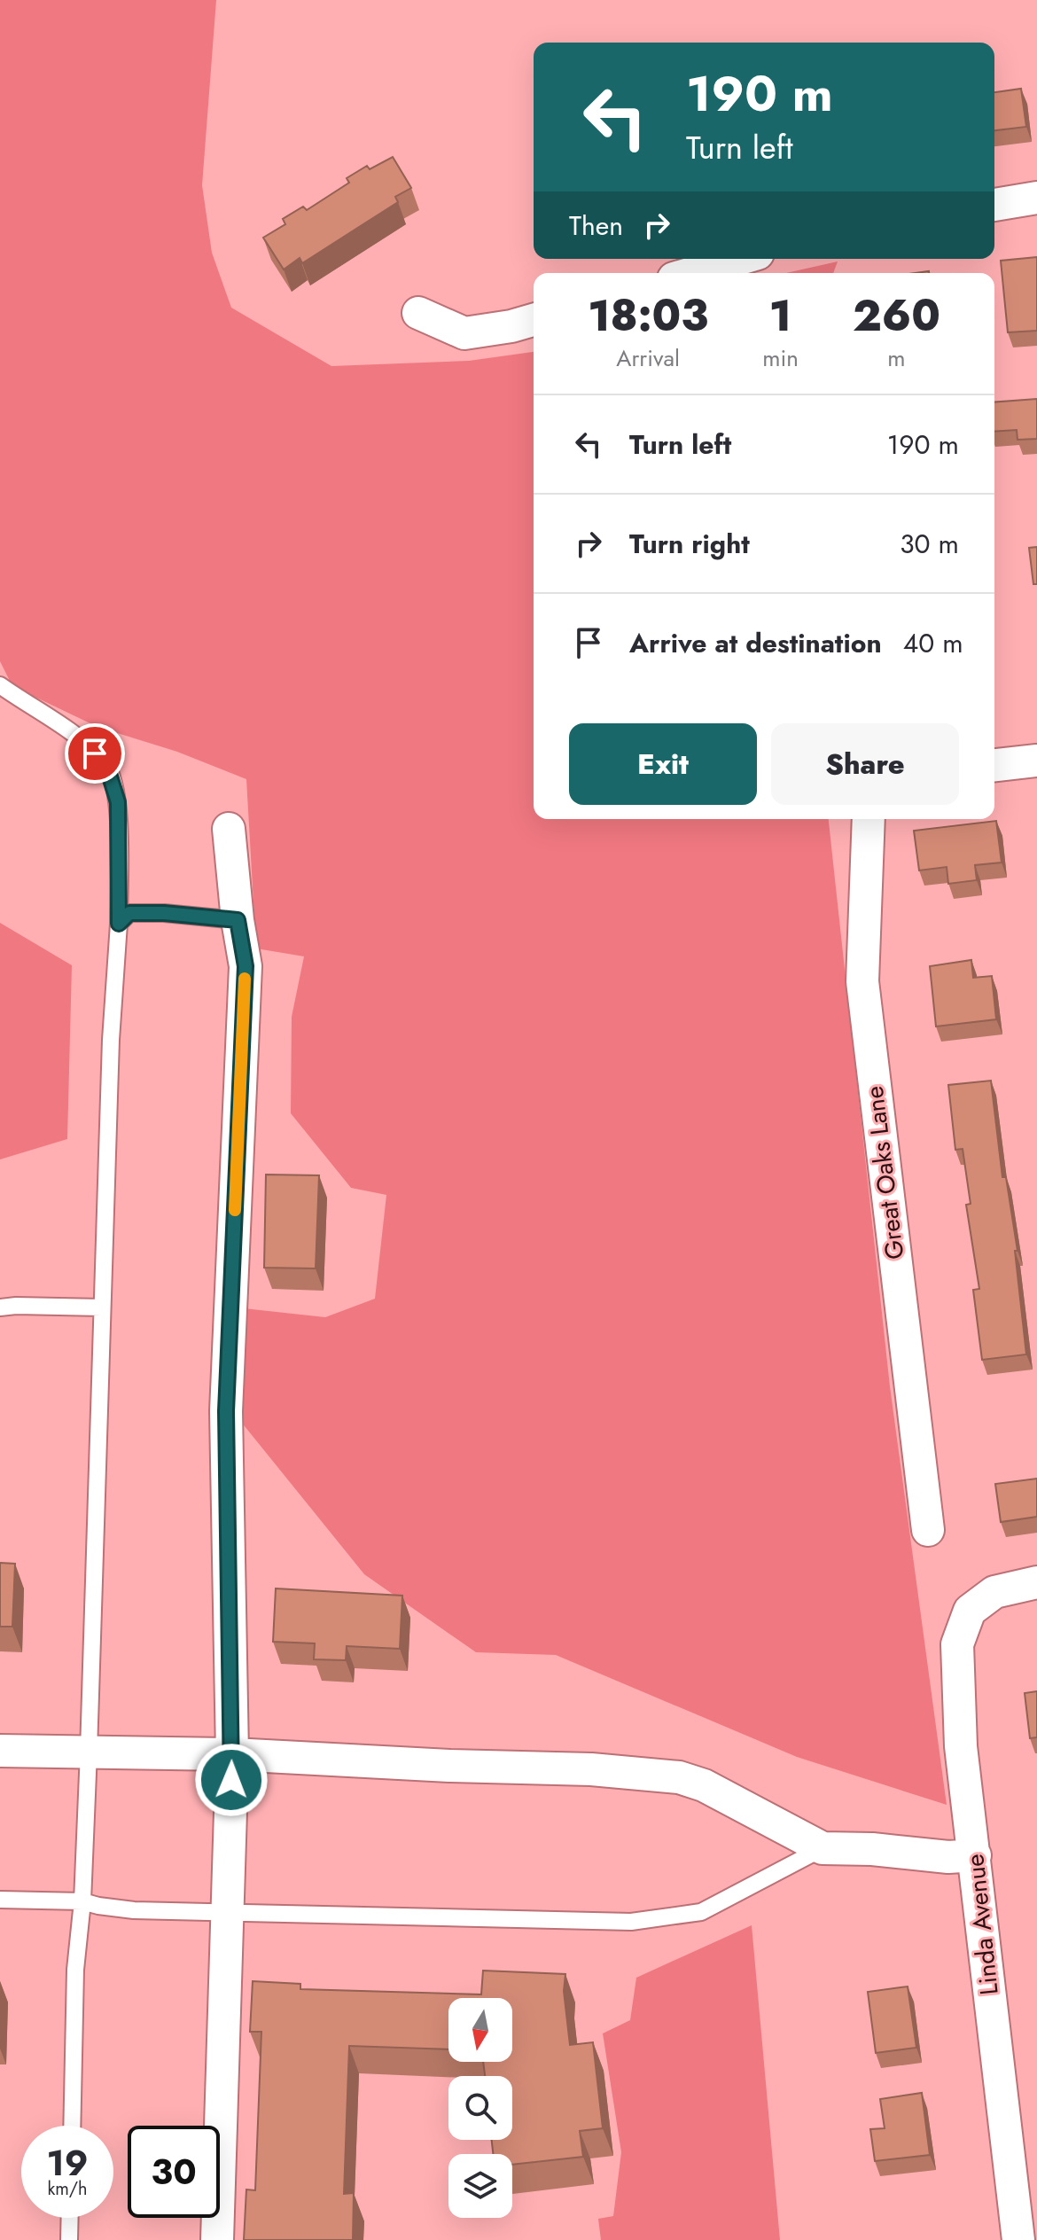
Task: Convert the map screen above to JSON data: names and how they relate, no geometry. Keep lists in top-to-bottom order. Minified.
{"streets":{"street":["Great Oaks Lane","Linda Avenue"]},"north":"bottom","page":{"turn":["190 m","Turn left"],"then":"Then","eta":["18:03","Arrival","1","min","260","m"],"list":[{"name":"Turn left","value":"190 m"},{"name":"Turn right","value":"30 m"},{"name":"Arrive at destination","value":"40 m"}],"buttons":["Exit","Share"],"speed":"19 km/h","limit":"30"}}
